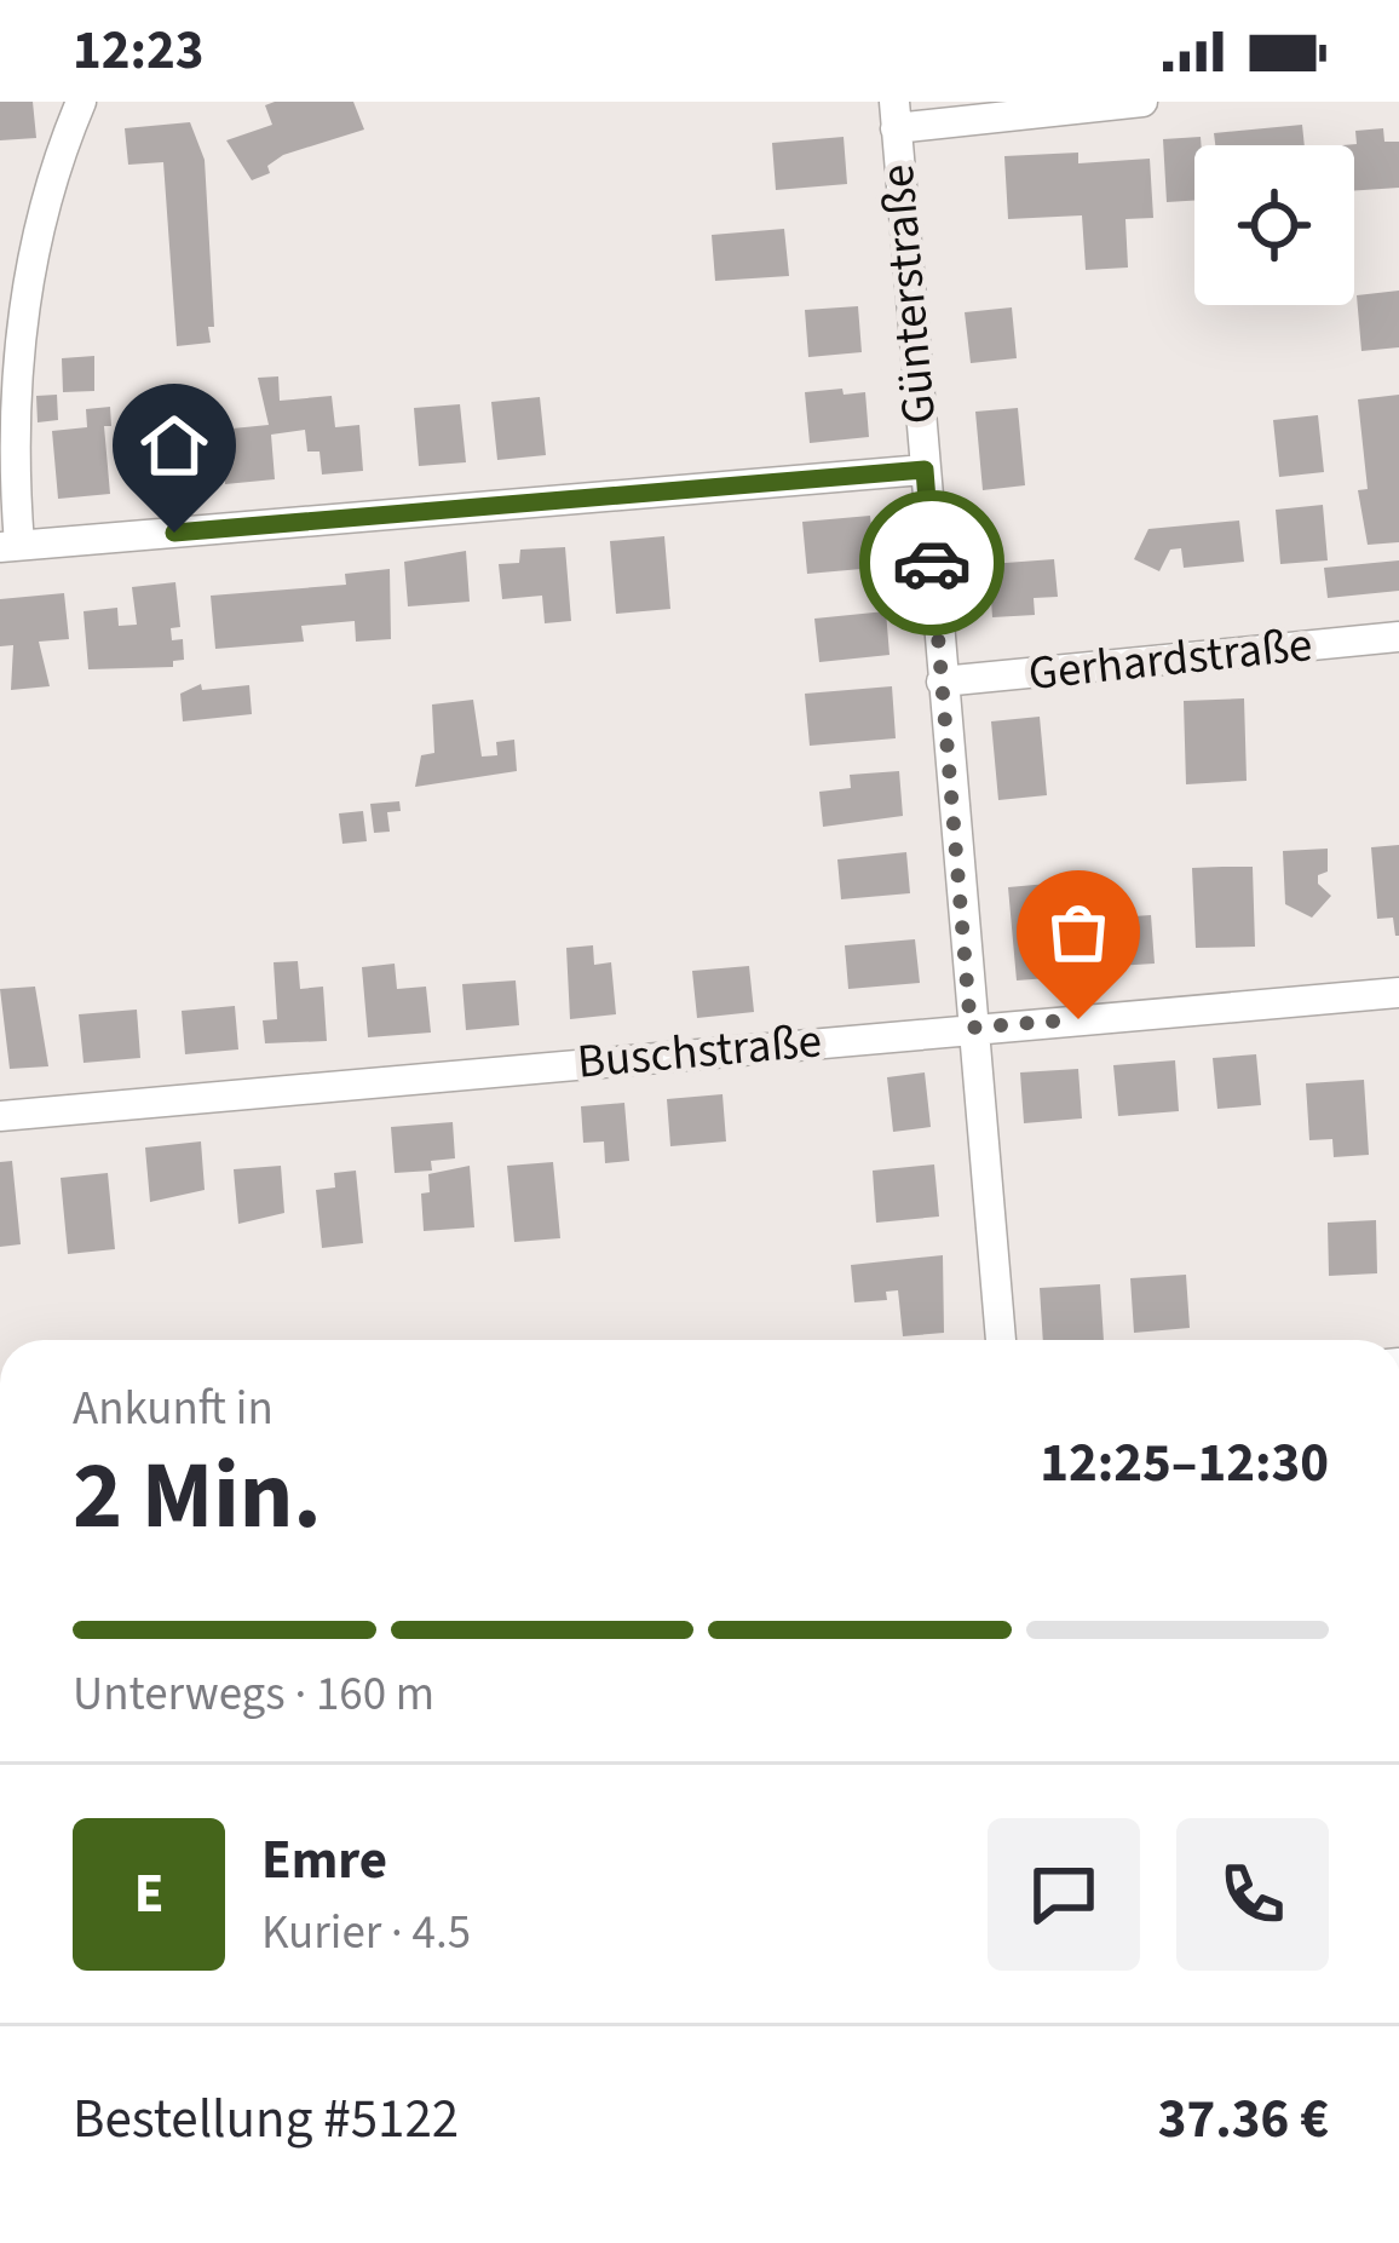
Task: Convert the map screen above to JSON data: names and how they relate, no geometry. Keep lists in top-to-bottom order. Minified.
{"streets":{"street":["Günterstraße","Gerhardstraße","Buschstraße"]},"crossings":[["Günterstraße","Gerhardstraße"],["Günterstraße","Buschstraße"]],"page":{"status":"12:23","heading":["2 Min.","Ankunft in","12:25–12:30"],"panel":["Emre","Kurier · 4.5","Bestellung #5122","37.36 €"],"bar":"Unterwegs · 160 m","round":"E"}}
